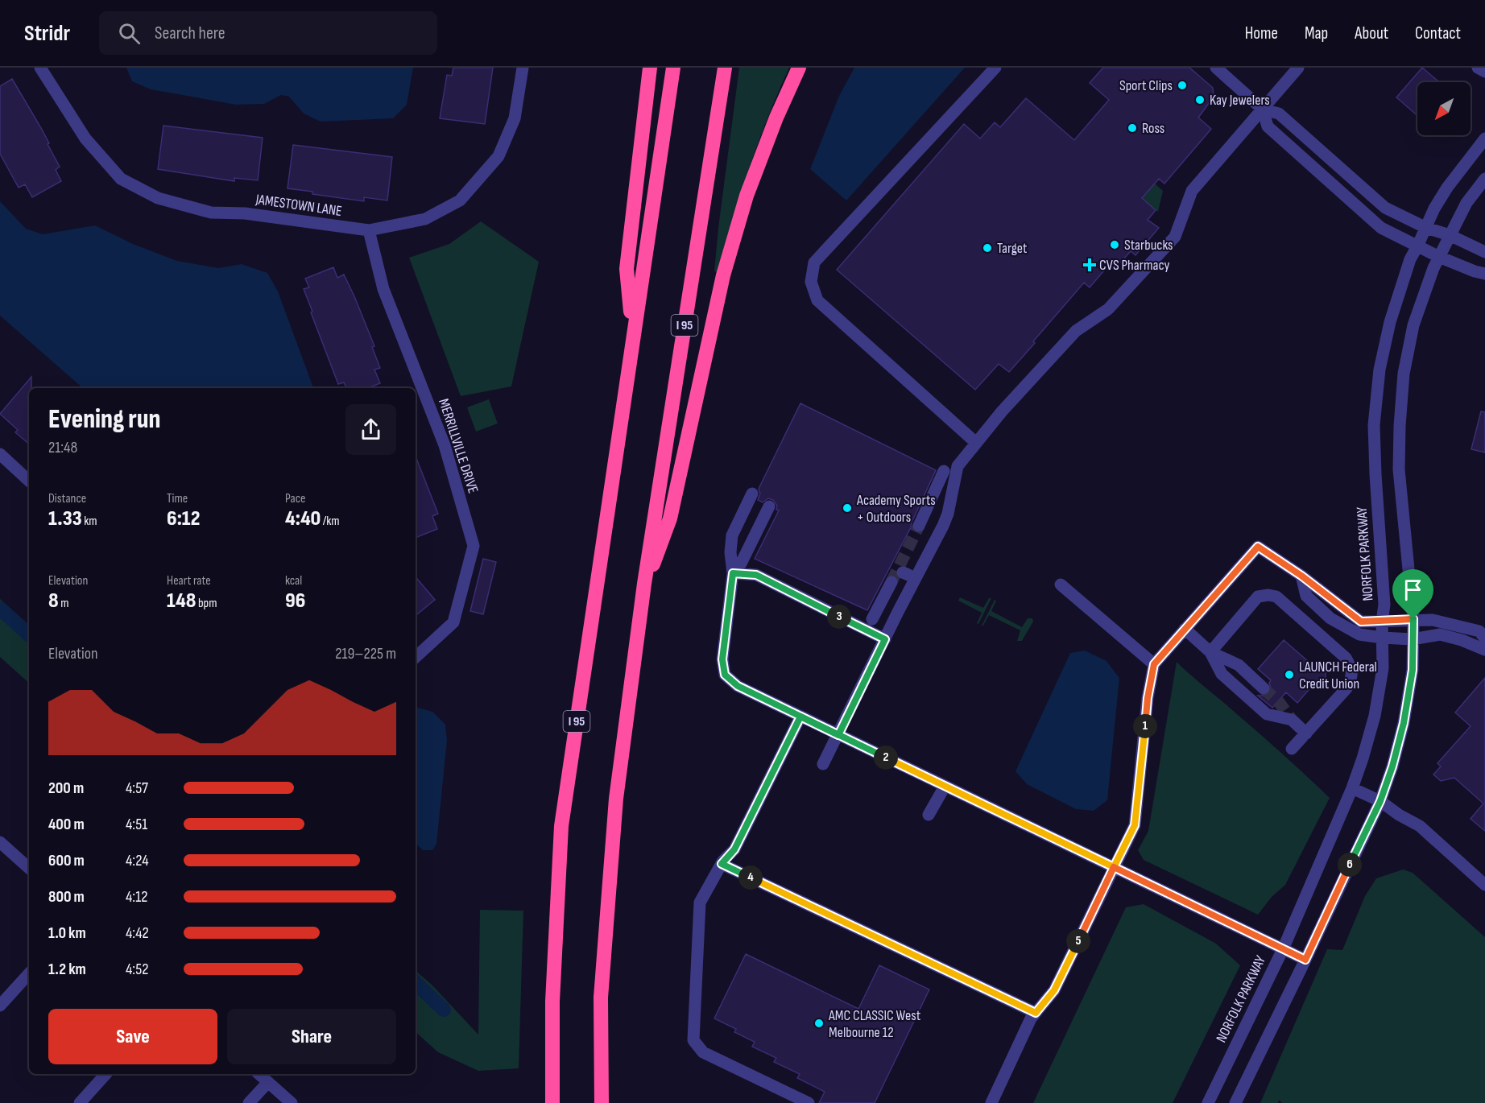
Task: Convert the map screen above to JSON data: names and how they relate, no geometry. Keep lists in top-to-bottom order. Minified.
{"streets":{"highway":["I 95"],"street":["JAMESTOWN LANE","MERRILLVILLE DRIVE","NORFOLK PARKWAY"]},"crossings":[["JAMESTOWN LANE","MERRILLVILLE DRIVE"]],"places":{"other":["Sport Clips","Kay Jewelers","Ross","Starbucks","Target","Academy Sports + Outdoors","LAUNCH Federal Credit Union","AMC CLASSIC West Melbourne 12"],"health":["CVS Pharmacy"]},"north":"bottom left","page":{"header":"Stridr","search":"Search here","nav":["Home","Map","About","Contact"],"heading":["Evening run","21:48"],"stats":[["Distance","1.33 km"],["Time","6:12"],["Pace","4:40 /km"],["Elevation","8 m"],["Heart rate","148 bpm"],["kcal","96"]],"pins":["3","1","2","6","4","5"],"chart":["Elevation","219–225 m"],"list":[{"name":"200 m","note":"4:57"},{"name":"400 m","note":"4:51"},{"name":"600 m","note":"4:24"},{"name":"800 m","note":"4:12"},{"name":"1.0 km","note":"4:42"},{"name":"1.2 km","note":"4:52"}],"buttons":["Save","Share"]}}
